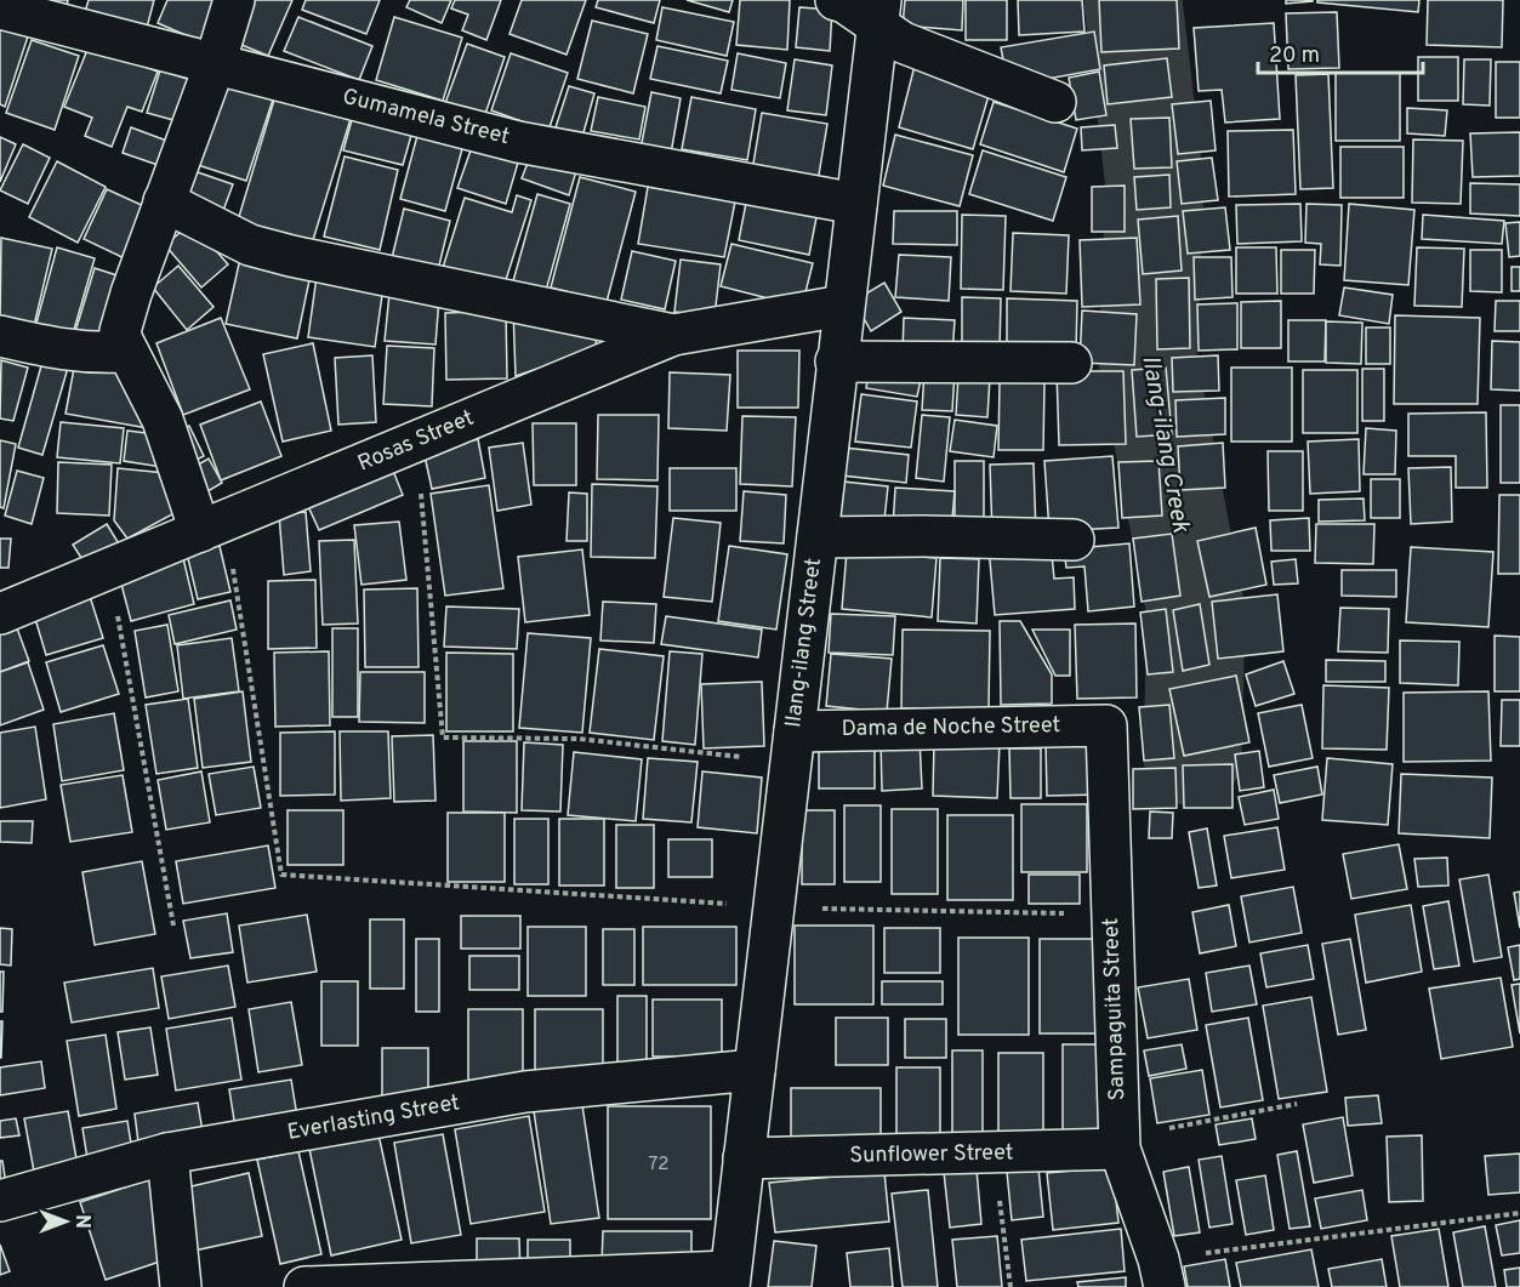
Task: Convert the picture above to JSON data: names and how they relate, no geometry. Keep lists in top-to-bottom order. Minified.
{"streets":{"street":["Gumamela Street","Rosas Street","Ilang-ilang Street","Dama de Noche Street","Sampaguita Street","Everlasting Street","Sunflower Street"]},"crossings":[["Gumamela Street","Ilang-ilang Street"],["Rosas Street","Ilang-ilang Street"],["Ilang-ilang Street","Dama de Noche Street"],["Ilang-ilang Street","Everlasting Street"],["Ilang-ilang Street","Sunflower Street"],["Dama de Noche Street","Sampaguita Street"],["Sampaguita Street","Sunflower Street"]],"water":["Ilang-ilang Creek"],"house_numbers":["72"],"scale_bar":"20 m","north":"right"}
